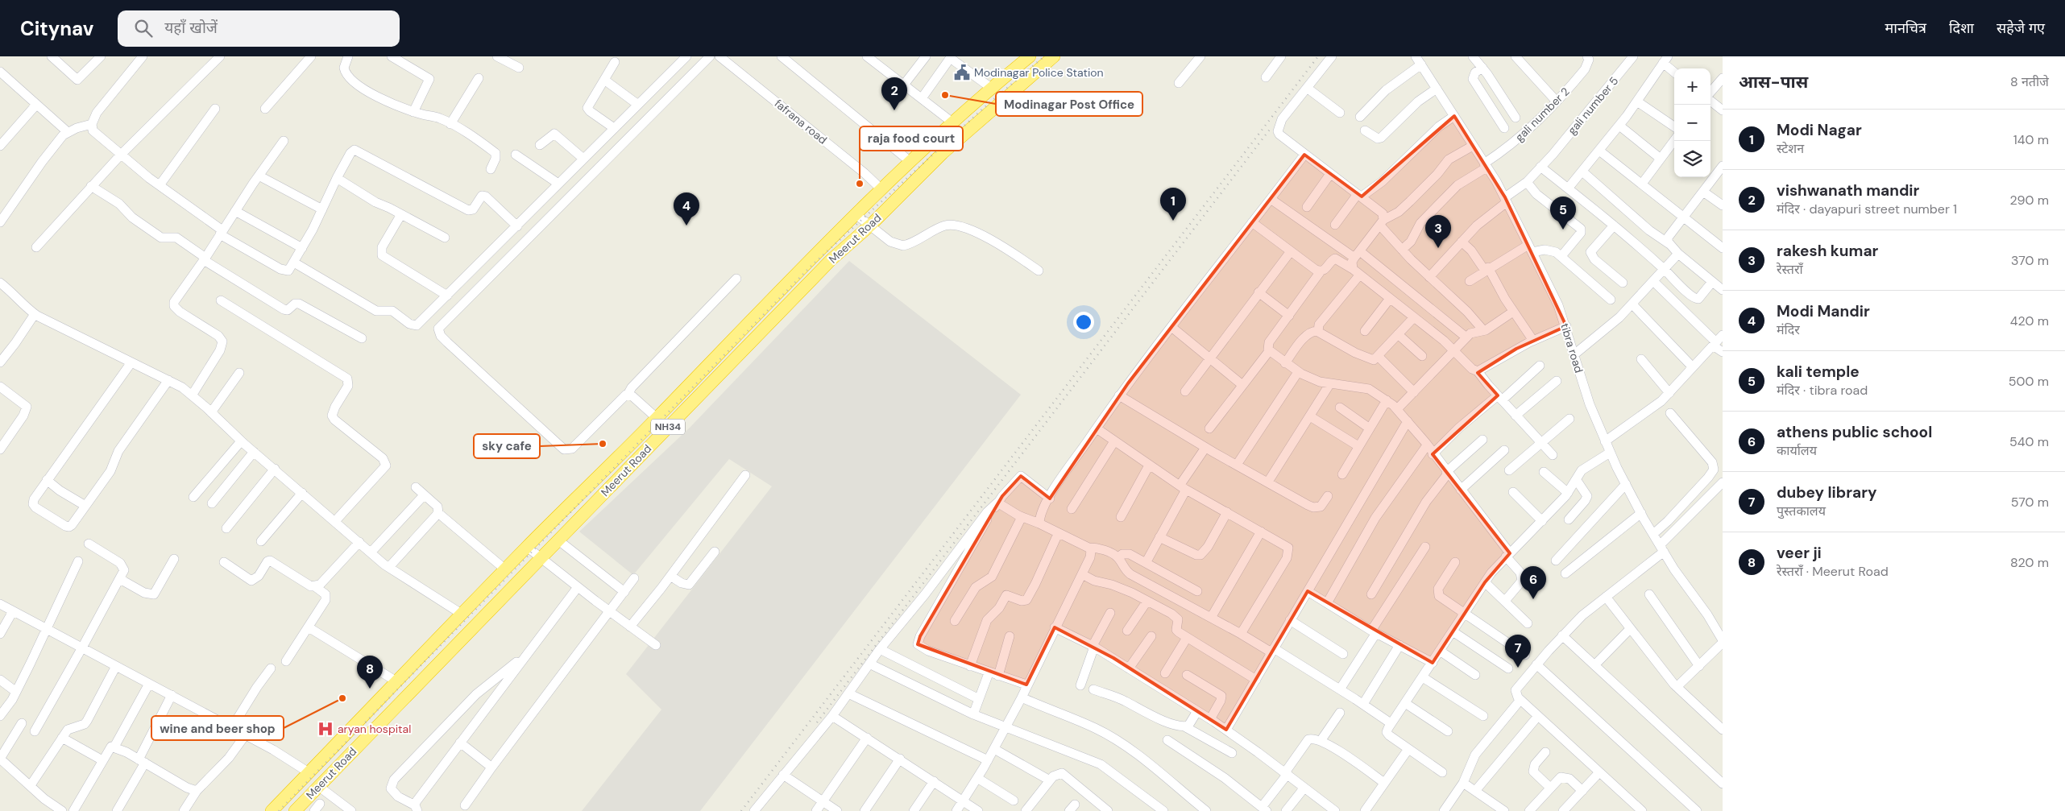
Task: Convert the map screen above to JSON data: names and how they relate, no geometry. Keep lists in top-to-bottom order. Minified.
{"streets":{"highway":["Meerut Road","NH34"],"street":["gali number 5","gali number 2","fafrana road","tibra road"]},"crossings":[["gali number 5","tibra road"],["gali number 2","tibra road"],["fafrana road","Meerut Road"]],"places":{"public building":["Modinagar Police Station"],"other":["Modinagar Post Office","raja food court","sky cafe","wine and beer shop"],"hospital":["aryan hospital"]},"page":{"header":"Citynav","search":"यहाँ खोजें","nav":["मानचित्र","दिशा","सहेजे गए"],"heading":["आस-पास","8 नतीजे"],"map_buttons":["+","−"],"pins":["2","1","4","5","3","6","7","8"],"list":[{"mark":"1","name":"Modi Nagar","note":"स्टेशन","value":"140 m"},{"mark":"2","name":"vishwanath mandir","note":"मंदिर · dayapuri street number 1","value":"290 m"},{"mark":"3","name":"rakesh kumar","note":"रेस्तराँ","value":"370 m"},{"mark":"4","name":"Modi Mandir","note":"मंदिर","value":"420 m"},{"mark":"5","name":"kali temple","note":"मंदिर · tibra road","value":"500 m"},{"mark":"6","name":"athens public school","note":"कार्यालय","value":"540 m"},{"mark":"7","name":"dubey library","note":"पुस्तकालय","value":"570 m"},{"mark":"8","name":"veer ji","note":"रेस्तराँ · Meerut Road","value":"820 m"}]}}
